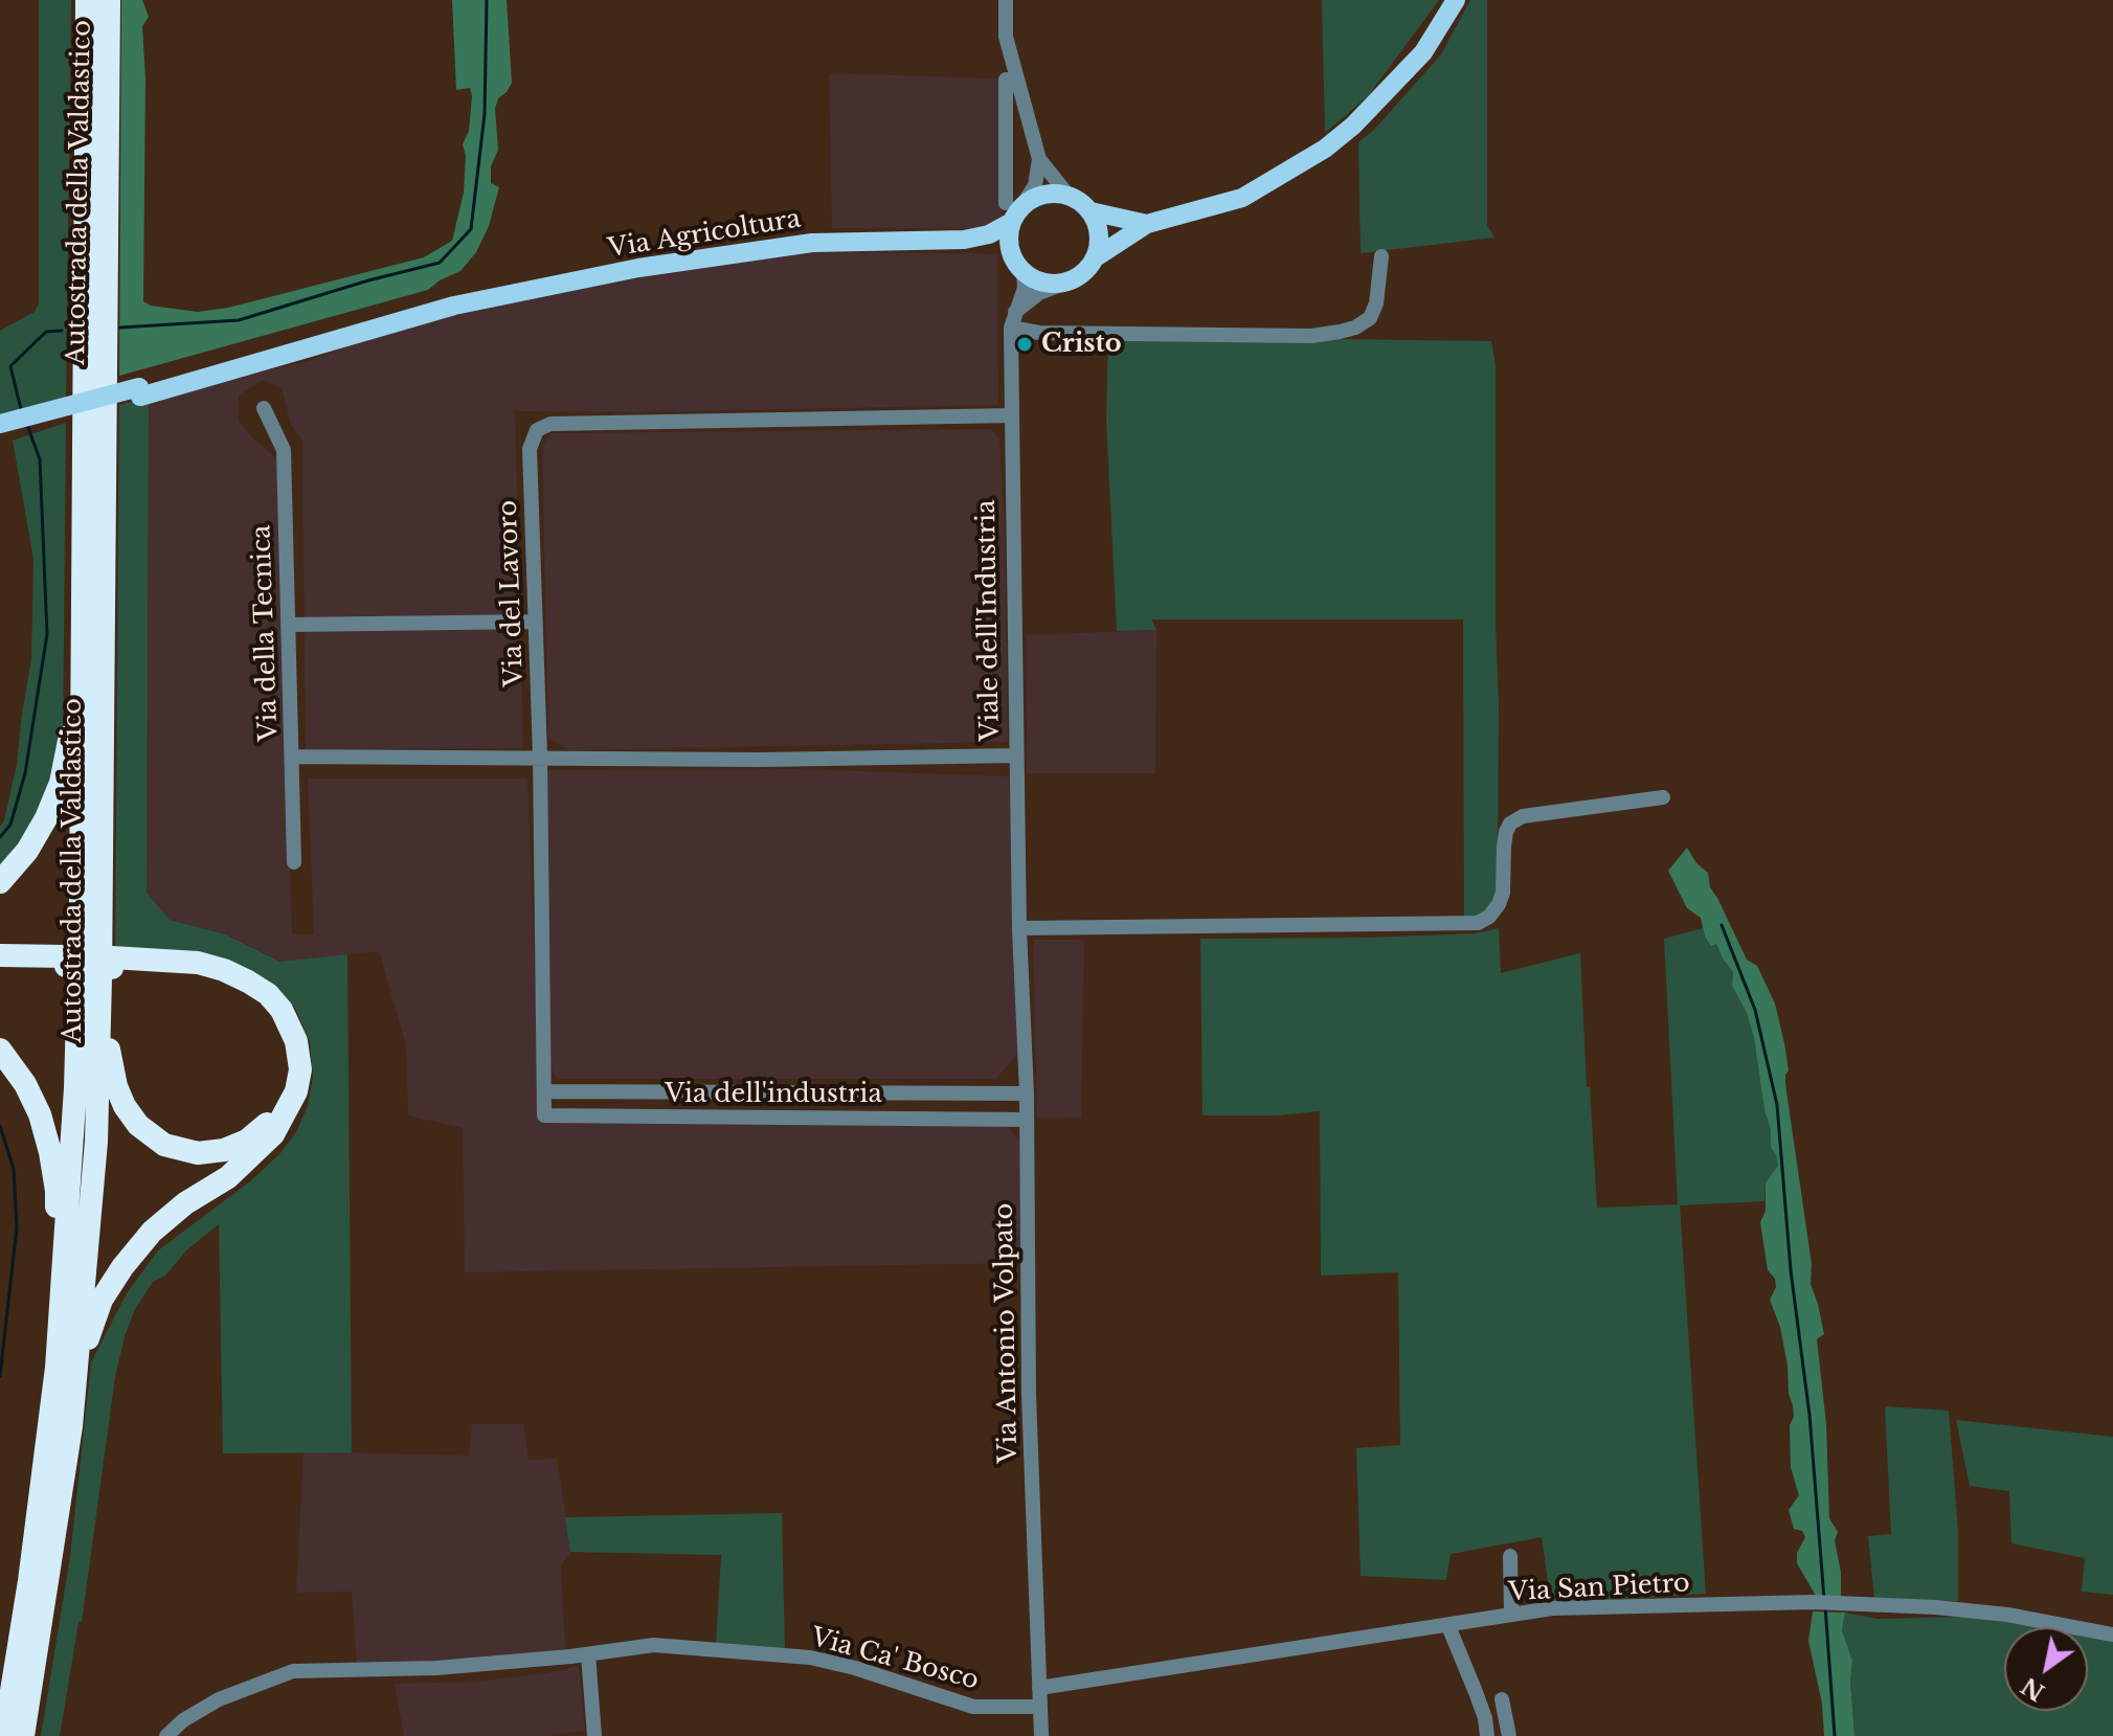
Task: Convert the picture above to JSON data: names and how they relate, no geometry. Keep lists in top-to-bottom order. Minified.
{"streets":{"highway":["Autostrada della Valdastico"],"main road":["Via Agricoltura","Viale dell'Industria"],"street":["Via del Lavoro","Via della Tecnica","Via dell'industria","Via Antonio Volpato","Via San Pietro","Via Ca' Bosco"]},"crossings":[["Via Agricoltura","Viale dell'Industria"],["Via del Lavoro","Viale dell'Industria"],["Viale dell'Industria","Via Antonio Volpato"],["Via dell'industria","Via Antonio Volpato"],["Via Antonio Volpato","Via San Pietro"],["Via Antonio Volpato","Via Ca' Bosco"]],"places":["Cristo"],"north":"bottom left"}
